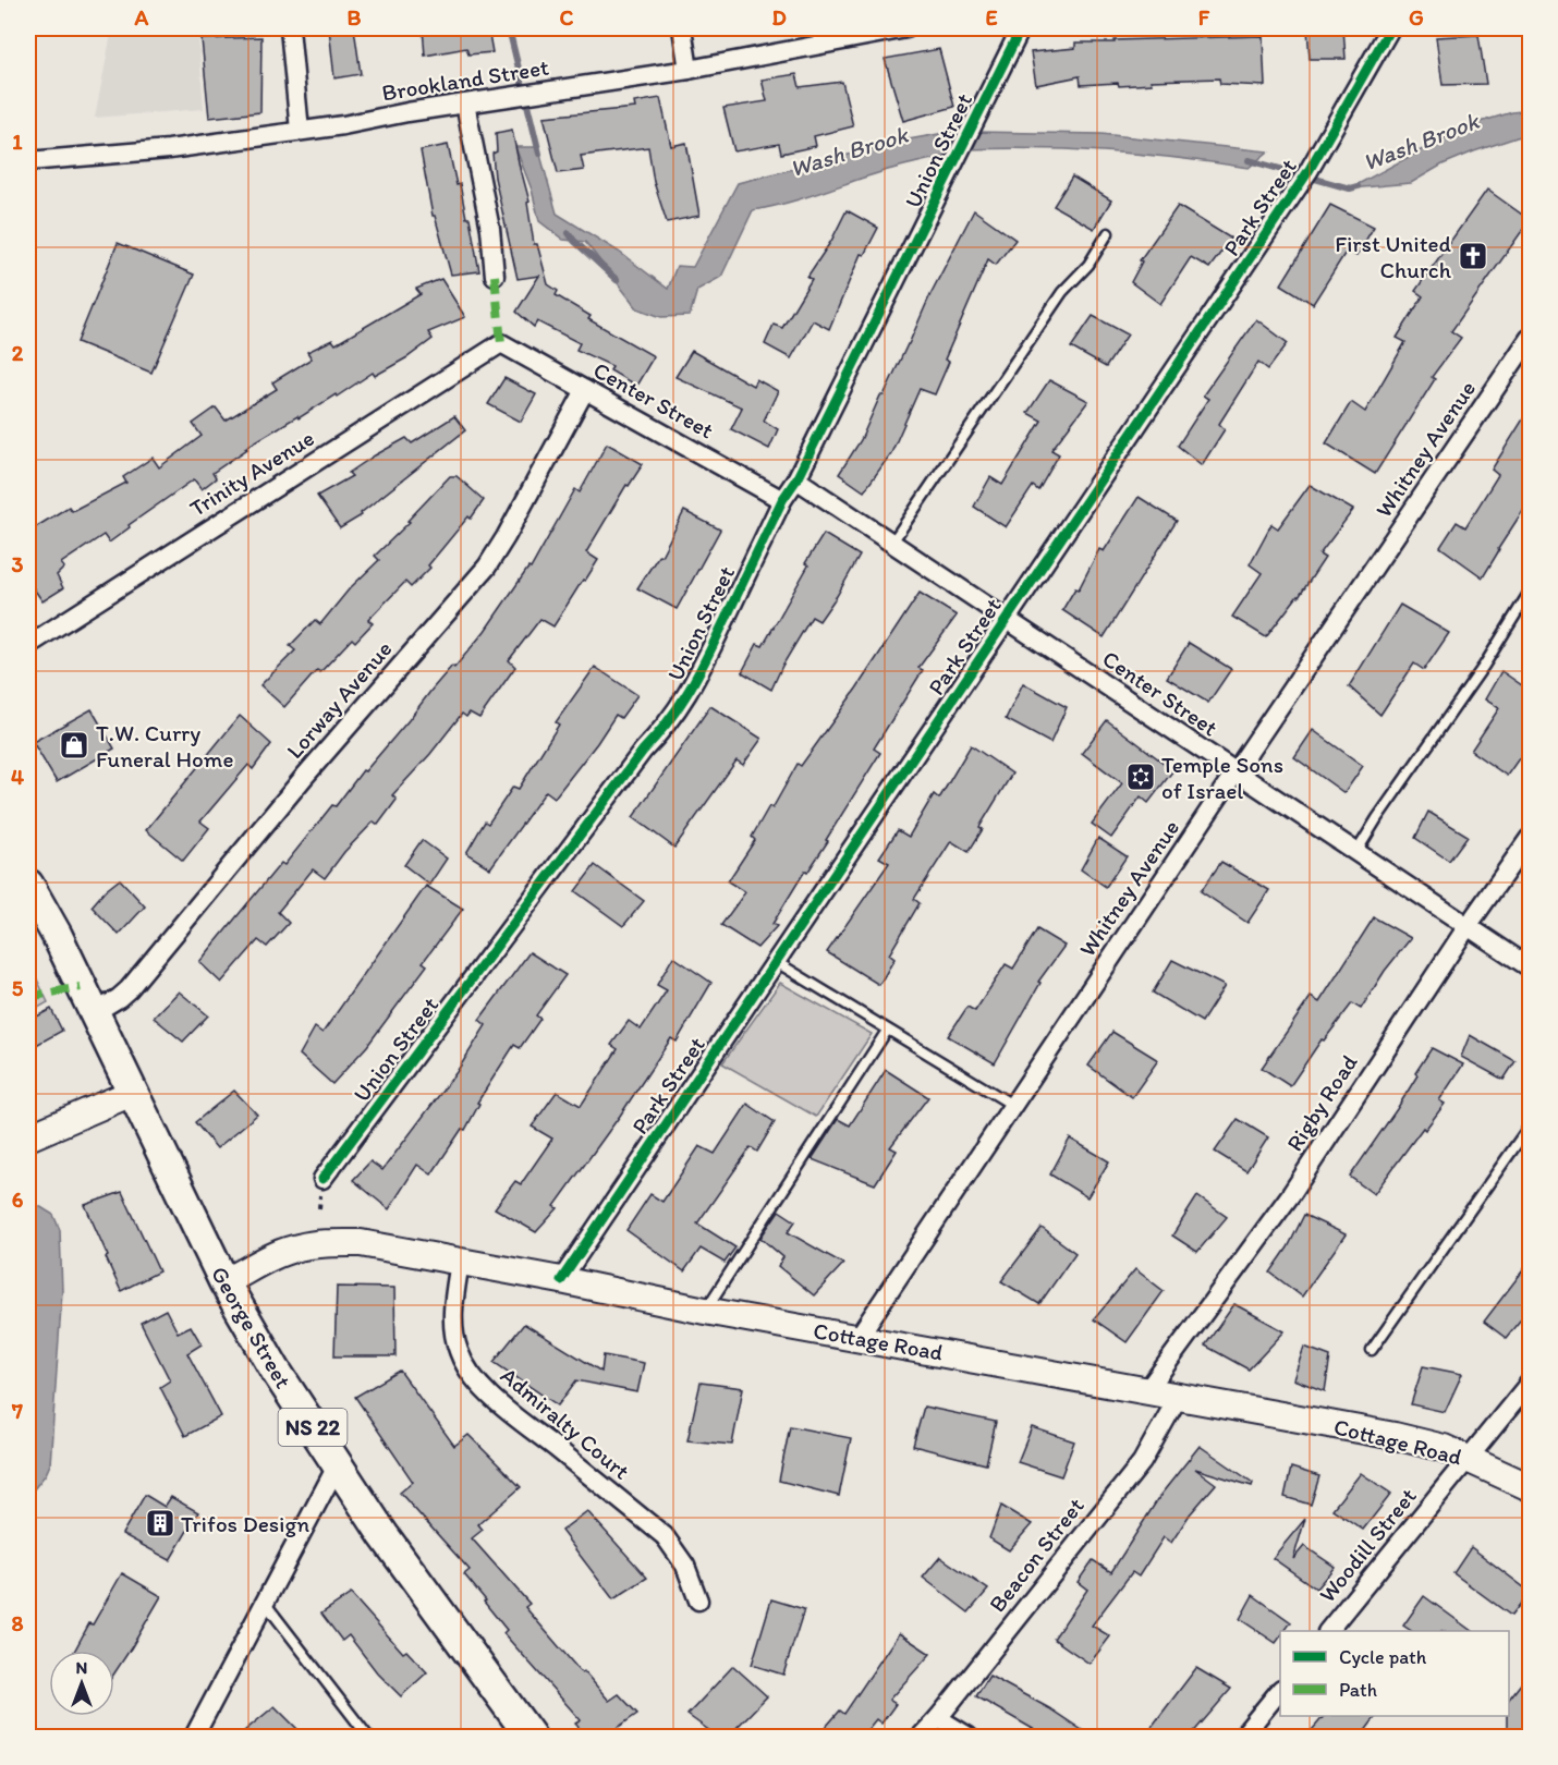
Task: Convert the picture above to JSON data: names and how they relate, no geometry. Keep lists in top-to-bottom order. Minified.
{"streets":{"main road":["George Street","Cottage Road","NS 22"],"street":["Brookland Street","Union Street","Park Street","Center Street","Whitney Avenue","Trinity Avenue","Lorway Avenue","Rigby Road","Admiralty Court","Woodill Street","Beacon Street"]},"crossings":[["Union Street","Center Street"],["Park Street","Center Street"],["Park Street","Cottage Road"],["Center Street","Whitney Avenue"],["Center Street","Trinity Avenue"],["Center Street","Lorway Avenue"],["Center Street","Rigby Road"],["Whitney Avenue","Cottage Road"],["Lorway Avenue","George Street"],["Rigby Road","Cottage Road"],["George Street","Cottage Road"],["Cottage Road","Admiralty Court"],["Cottage Road","Woodill Street"],["Cottage Road","Beacon Street"]],"water":["Wash Brook"],"places":{"church":["First United Church"],"shop":["T.W. Curry Funeral Home"],"synagogue":["Temple Sons of Israel"],"building":["Trifos Design"]},"legend":["Cycle path","Path"],"north":"top","grid":{"columns":["A","B","C","D","E","F","G"],"rows":["1","2","3","4","5","6","7","8"]}}
